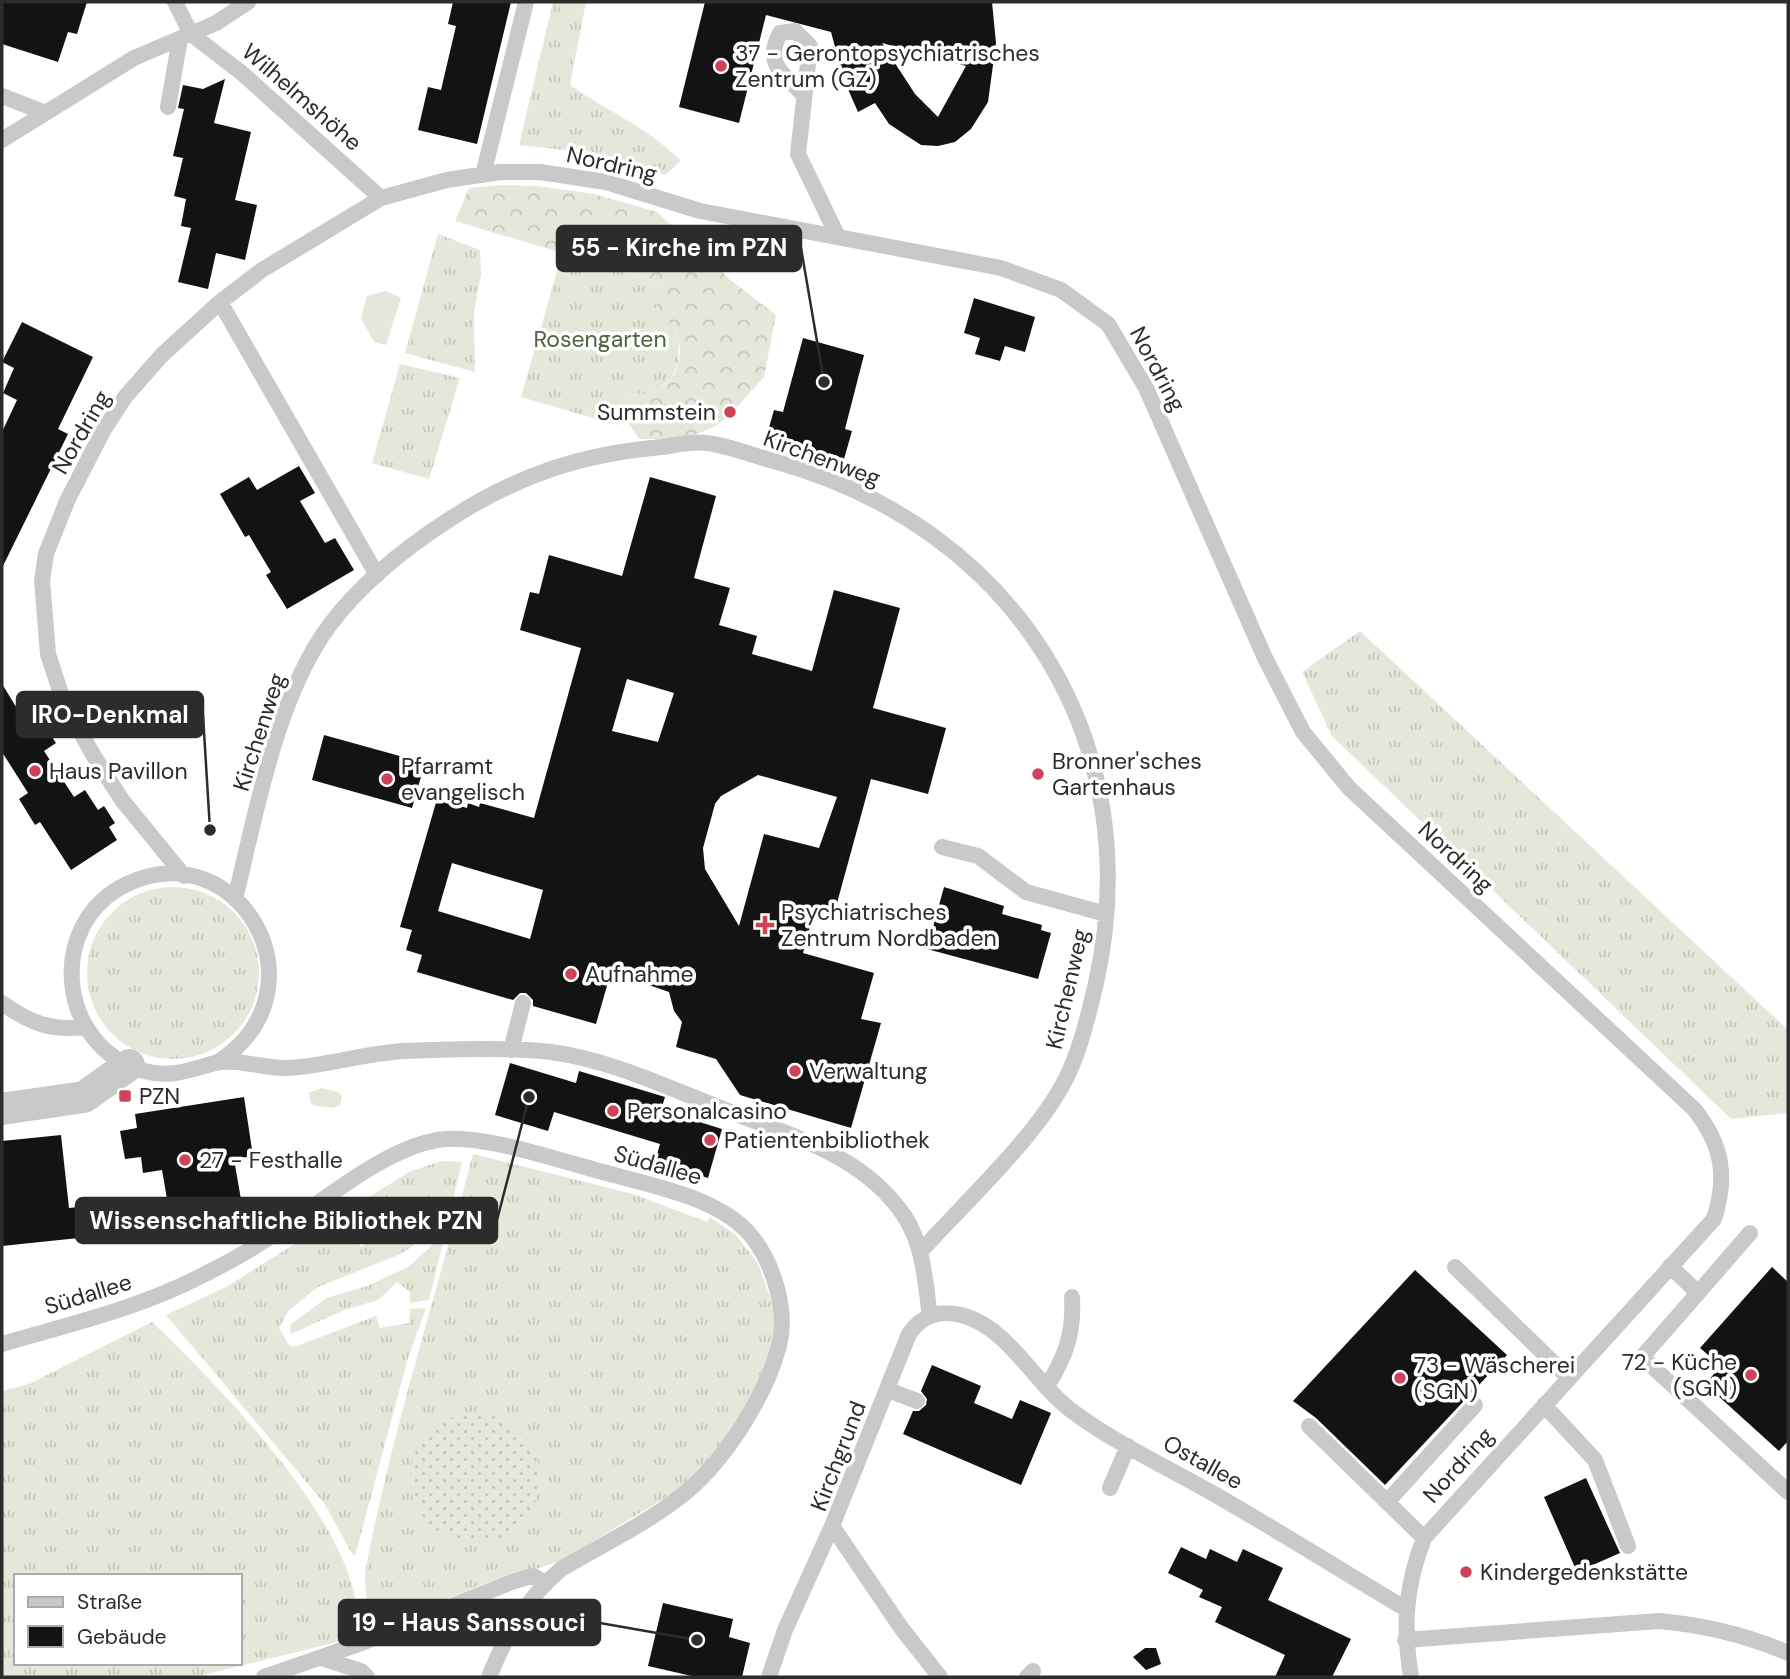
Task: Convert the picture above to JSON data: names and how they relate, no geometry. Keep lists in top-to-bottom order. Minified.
{"streets":{"lane":["Wilhelmshöhe","Nordring","Kirchenweg","Südallee","Kirchgrund","Ostallee"]},"crossings":[["Wilhelmshöhe","Nordring"],["Nordring","Kirchenweg"],["Nordring","Ostallee"],["Kirchgrund","Ostallee"]],"parks":["Rosengarten"],"places":{"other":["37 - Gerontopsychiatrisches Zentrum (GZ)","55 - Kirche im PZN","Summstein","Haus Pavillon","Bronner'sches Gartenhaus","Pfarramt evangelisch","IRO-Denkmal","Aufnahme","Verwaltung","Wissenschaftliche Bibliothek PZN","Personalcasino","Patientenbibliothek","27 - Festhalle","72 - Küche (SGN)","73 - Wäscherei (SGN)","Kindergedenkstätte","19 - Haus Sanssouci"],"health":["Psychiatrisches Zentrum Nordbaden"],"transit":["PZN"]},"legend":["Straße","Gebäude"]}
